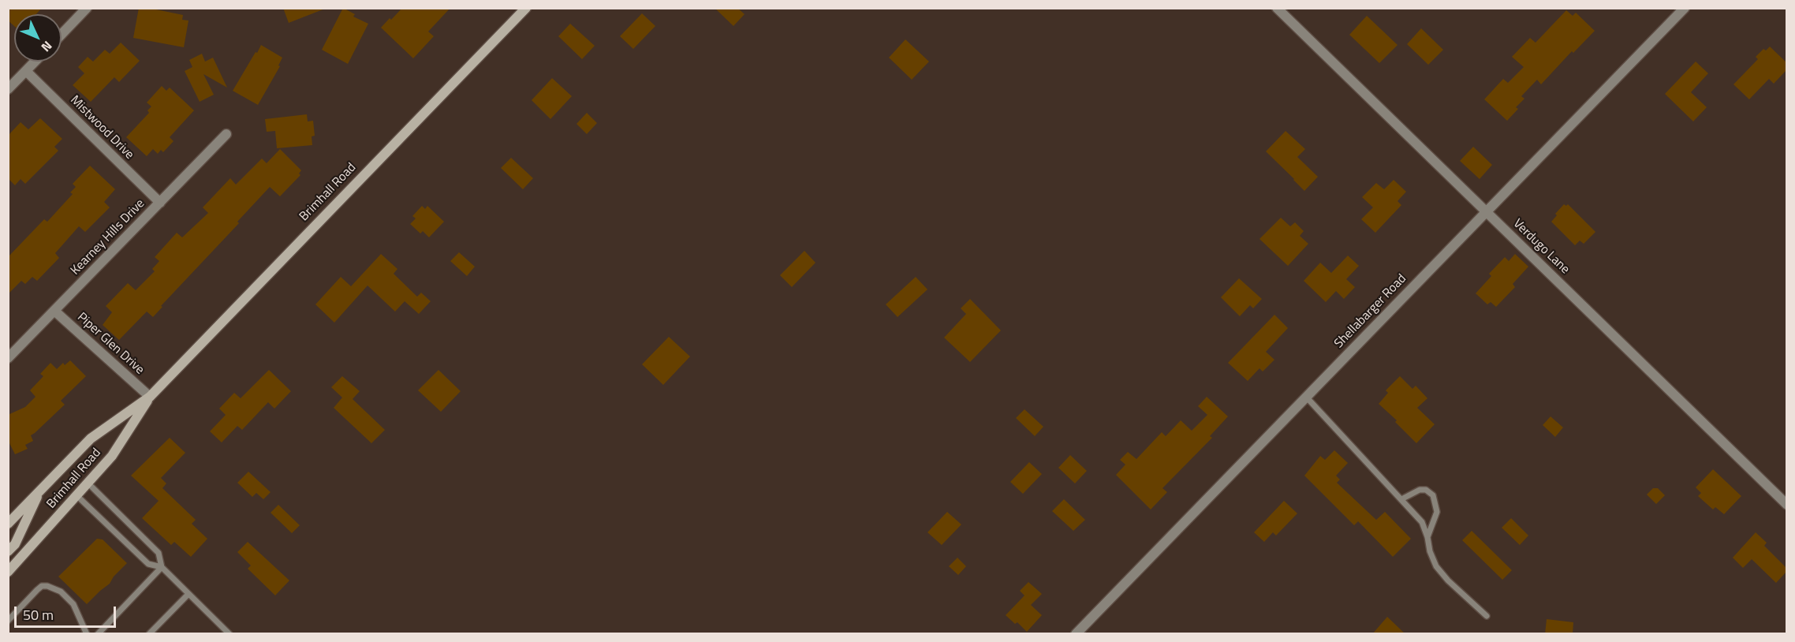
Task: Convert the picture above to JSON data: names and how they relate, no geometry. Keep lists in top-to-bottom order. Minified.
{"streets":{"street":["Mistwood Drive","Brimhall Road","Kearney Hills Drive","Verdugo Lane","Shellabarger Road","Piper Glen Drive"]},"crossings":[["Mistwood Drive","Kearney Hills Drive"],["Brimhall Road","Piper Glen Drive"],["Kearney Hills Drive","Piper Glen Drive"],["Verdugo Lane","Shellabarger Road"]],"scale_bar":"50 m","north":"bottom right"}
